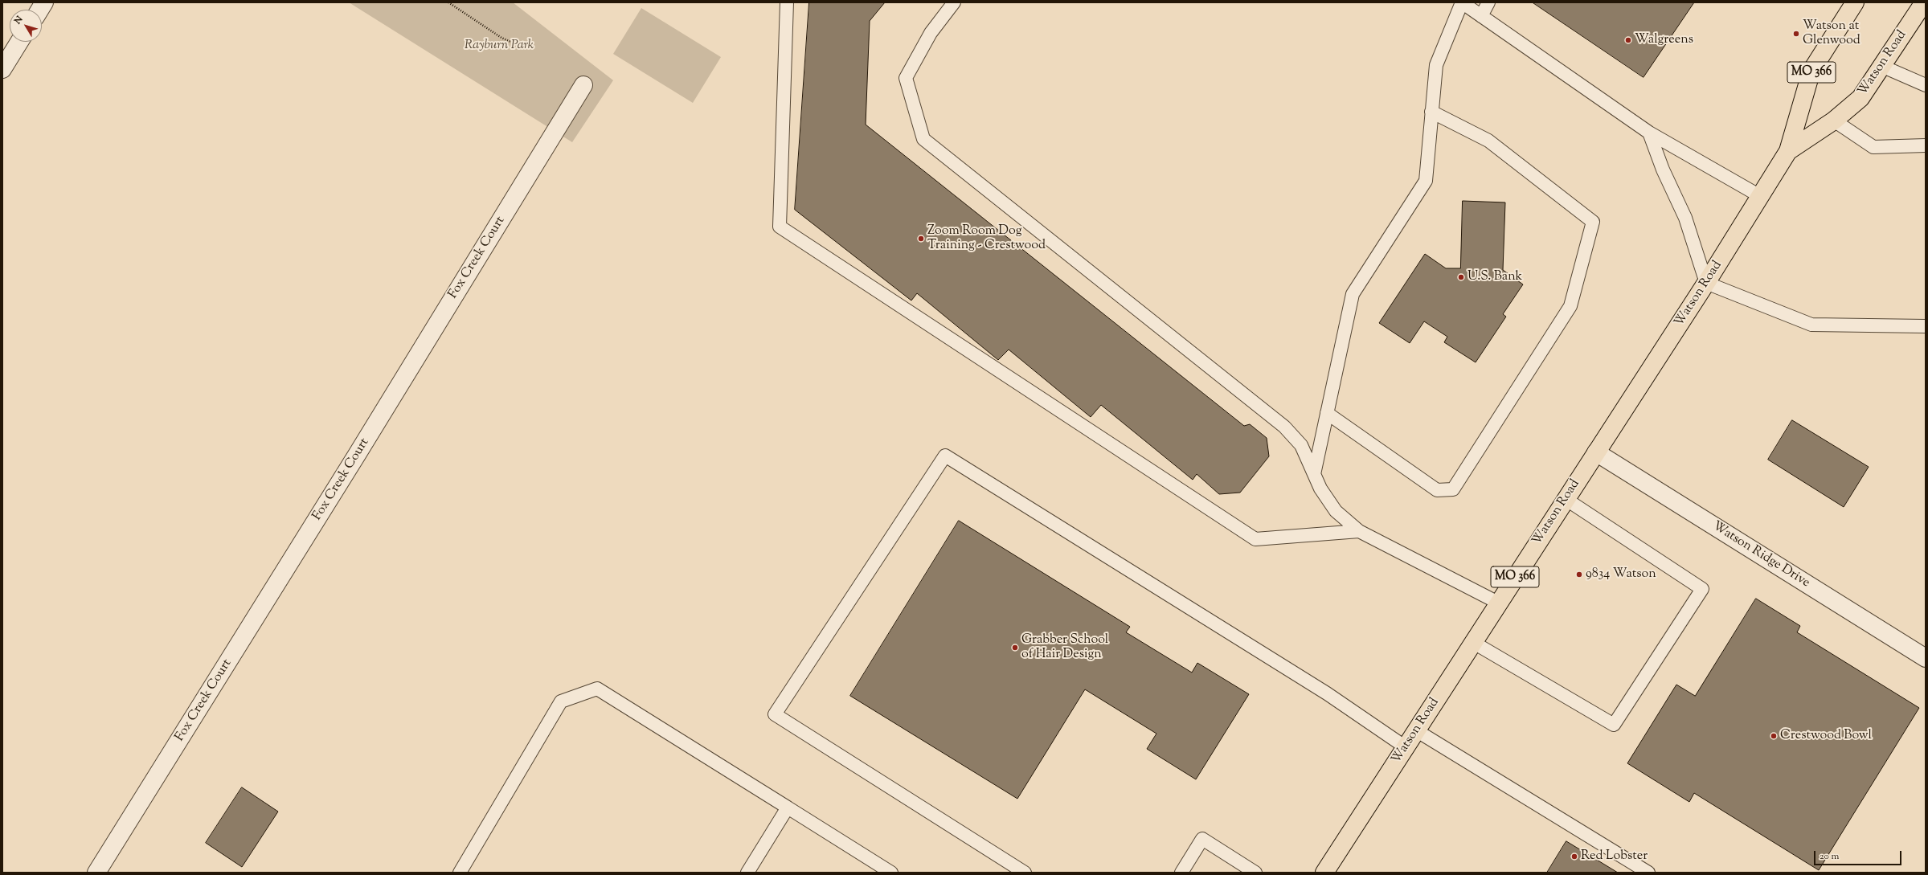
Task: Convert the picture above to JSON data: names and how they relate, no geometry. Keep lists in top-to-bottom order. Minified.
{"streets":{"main road":["Watson Road","MO 366"],"street":["Fox Creek Court","Watson Ridge Drive"]},"crossings":[["Watson Road","Watson Ridge Drive"]],"parks":["Rayburn Park"],"places":["Watson at Glenwood","Walgreens","Zoom Room Dog Training - Crestwood","U.S. Bank","9834 Watson","Grabber School of Hair Design","Crestwood Bowl","Red Lobster"],"scale_bar":"20 m","north":"top left"}
